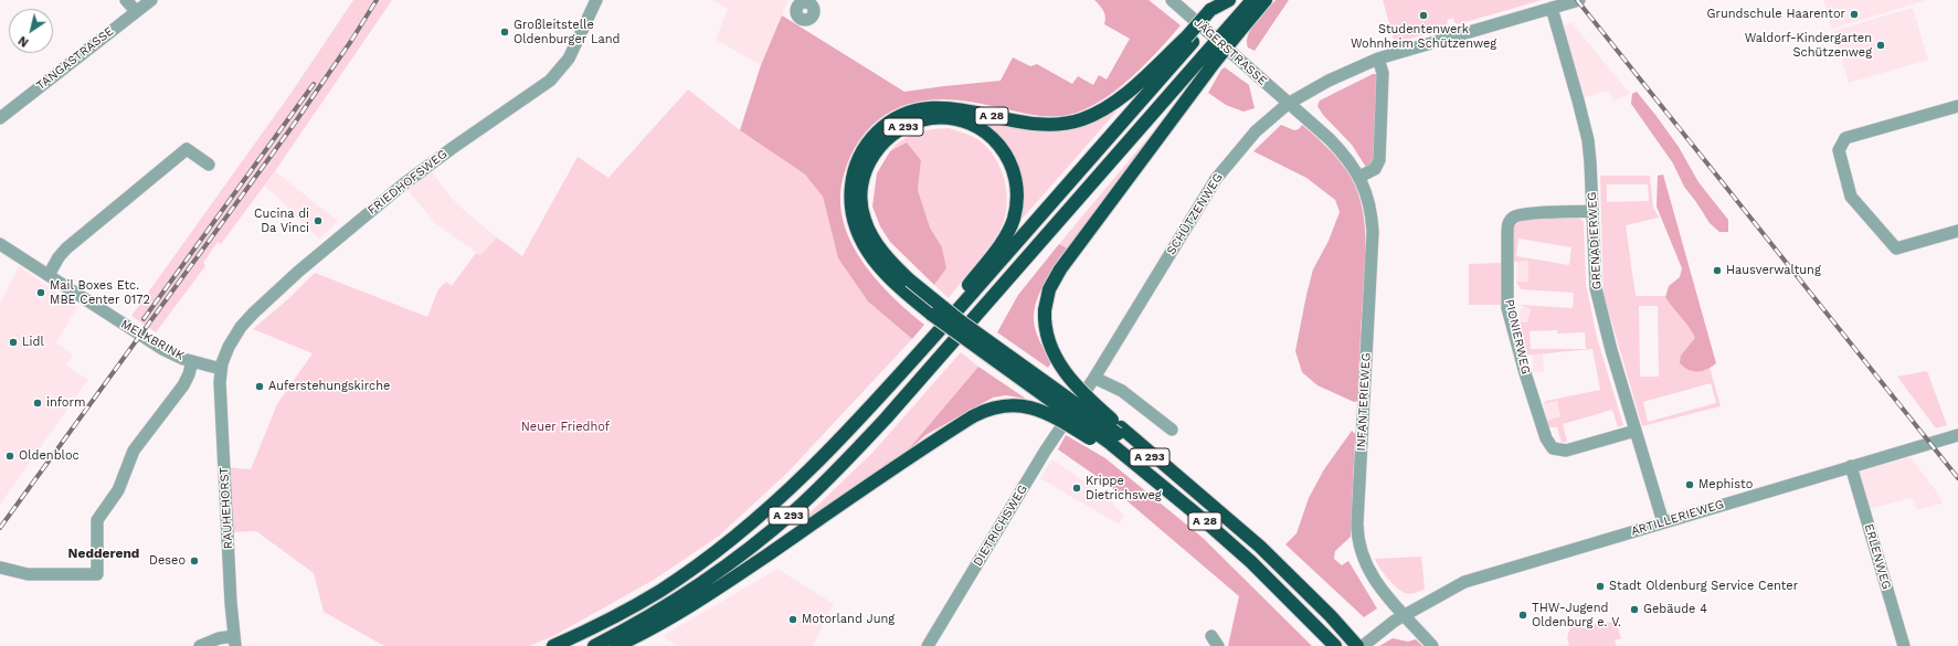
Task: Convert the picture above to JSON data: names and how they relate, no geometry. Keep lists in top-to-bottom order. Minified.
{"streets":{"highway":["A 28","A 293"],"street":["JÄGERSTRASSE","TANGASTRASSE","FRIEDHOFSWEG","SCHÜTZENWEG","GRENADIERWEG","PIONIERWEG","MELKBRINK","INFANTERIEWEG","RAUHEHORST","ARTILLERIEWEG","DIETRICHSWEG","ERLENWEG"]},"crossings":[["JÄGERSTRASSE","SCHÜTZENWEG"],["JÄGERSTRASSE","INFANTERIEWEG"],["A 28","A 293"],["FRIEDHOFSWEG","MELKBRINK"],["FRIEDHOFSWEG","RAUHEHORST"],["SCHÜTZENWEG","GRENADIERWEG"],["SCHÜTZENWEG","INFANTERIEWEG"],["SCHÜTZENWEG","DIETRICHSWEG"],["GRENADIERWEG","PIONIERWEG"],["GRENADIERWEG","ARTILLERIEWEG"],["MELKBRINK","RAUHEHORST"],["INFANTERIEWEG","ARTILLERIEWEG"],["ARTILLERIEWEG","ERLENWEG"]],"districts":["Nedderend"],"parks":["Neuer Friedhof"],"places":["Grundschule Haarentor","Studentenwerk Wohnheim Schützenweg","Großleitstelle Oldenburger Land","Waldorf-Kindergarten Schützenweg","Cucina di Da Vinci","Hausverwaltung","Mail Boxes Etc. MBE Center 0172","Lidl","Auferstehungskirche","inform","Oldenbloc","Mephisto","Krippe Dietrichsweg","Deseo","Stadt Oldenburg Service Center","Gebäude 4","THW-Jugend Oldenburg e. V.","Motorland Jung"],"north":"bottom left"}
